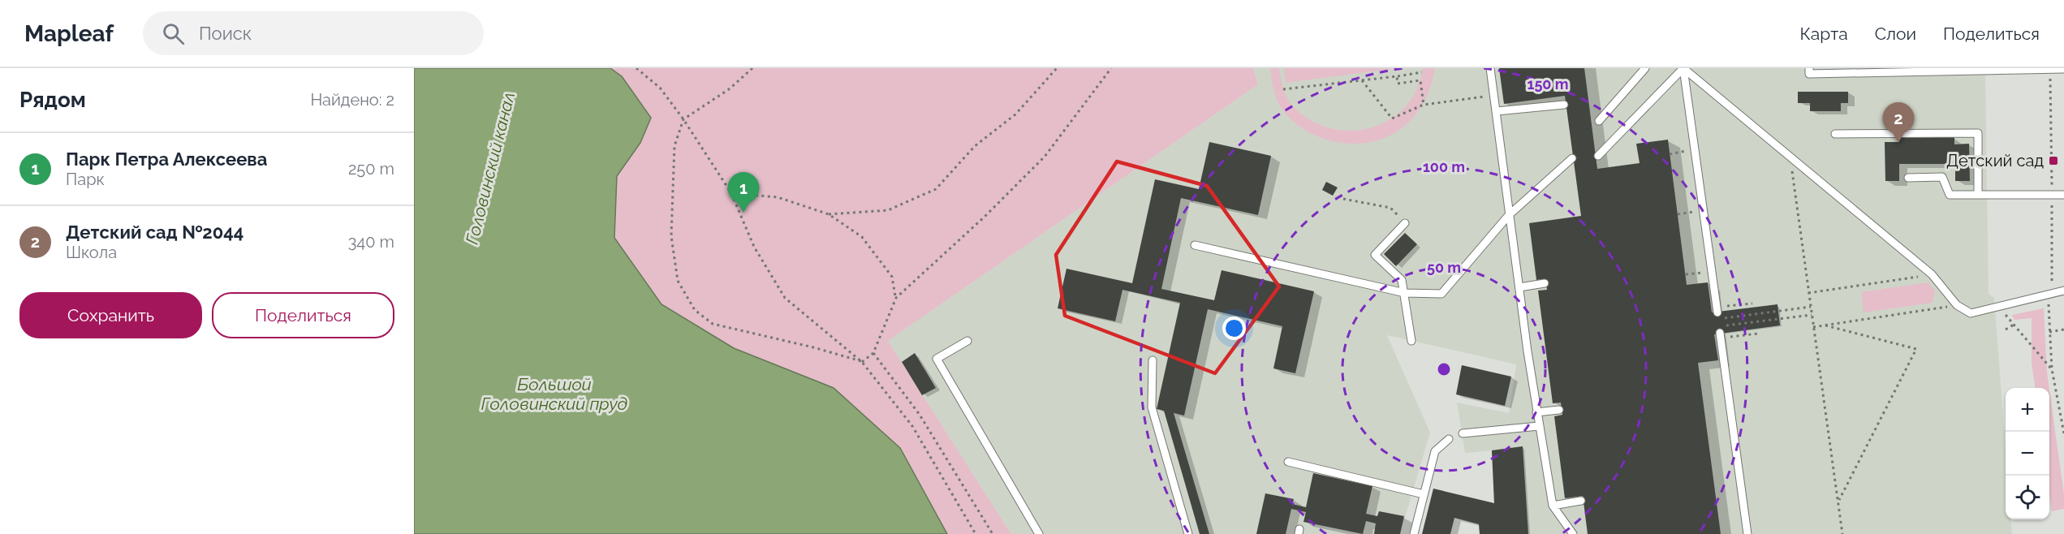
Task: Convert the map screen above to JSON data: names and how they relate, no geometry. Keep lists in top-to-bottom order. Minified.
{"water":["Головинский канал","Большой Головинский пруд"],"places":{"transit":["Детский сад"]},"page":{"header":"Mapleaf","search":"Поиск","nav":["Карта","Слои","Поделиться"],"heading":["Рядом","Найдено: 2"],"pins":["2","1"],"list":[{"mark":"1","name":"Парк Петра Алексеева","note":"Парк","value":"250 m"},{"mark":"2","name":"Детский сад №2044","note":"Школа","value":"340 m"}],"buttons":["Сохранить","Поделиться"],"map_buttons":["+","−"]},"rings":["150 m","100 m","50 m"]}
